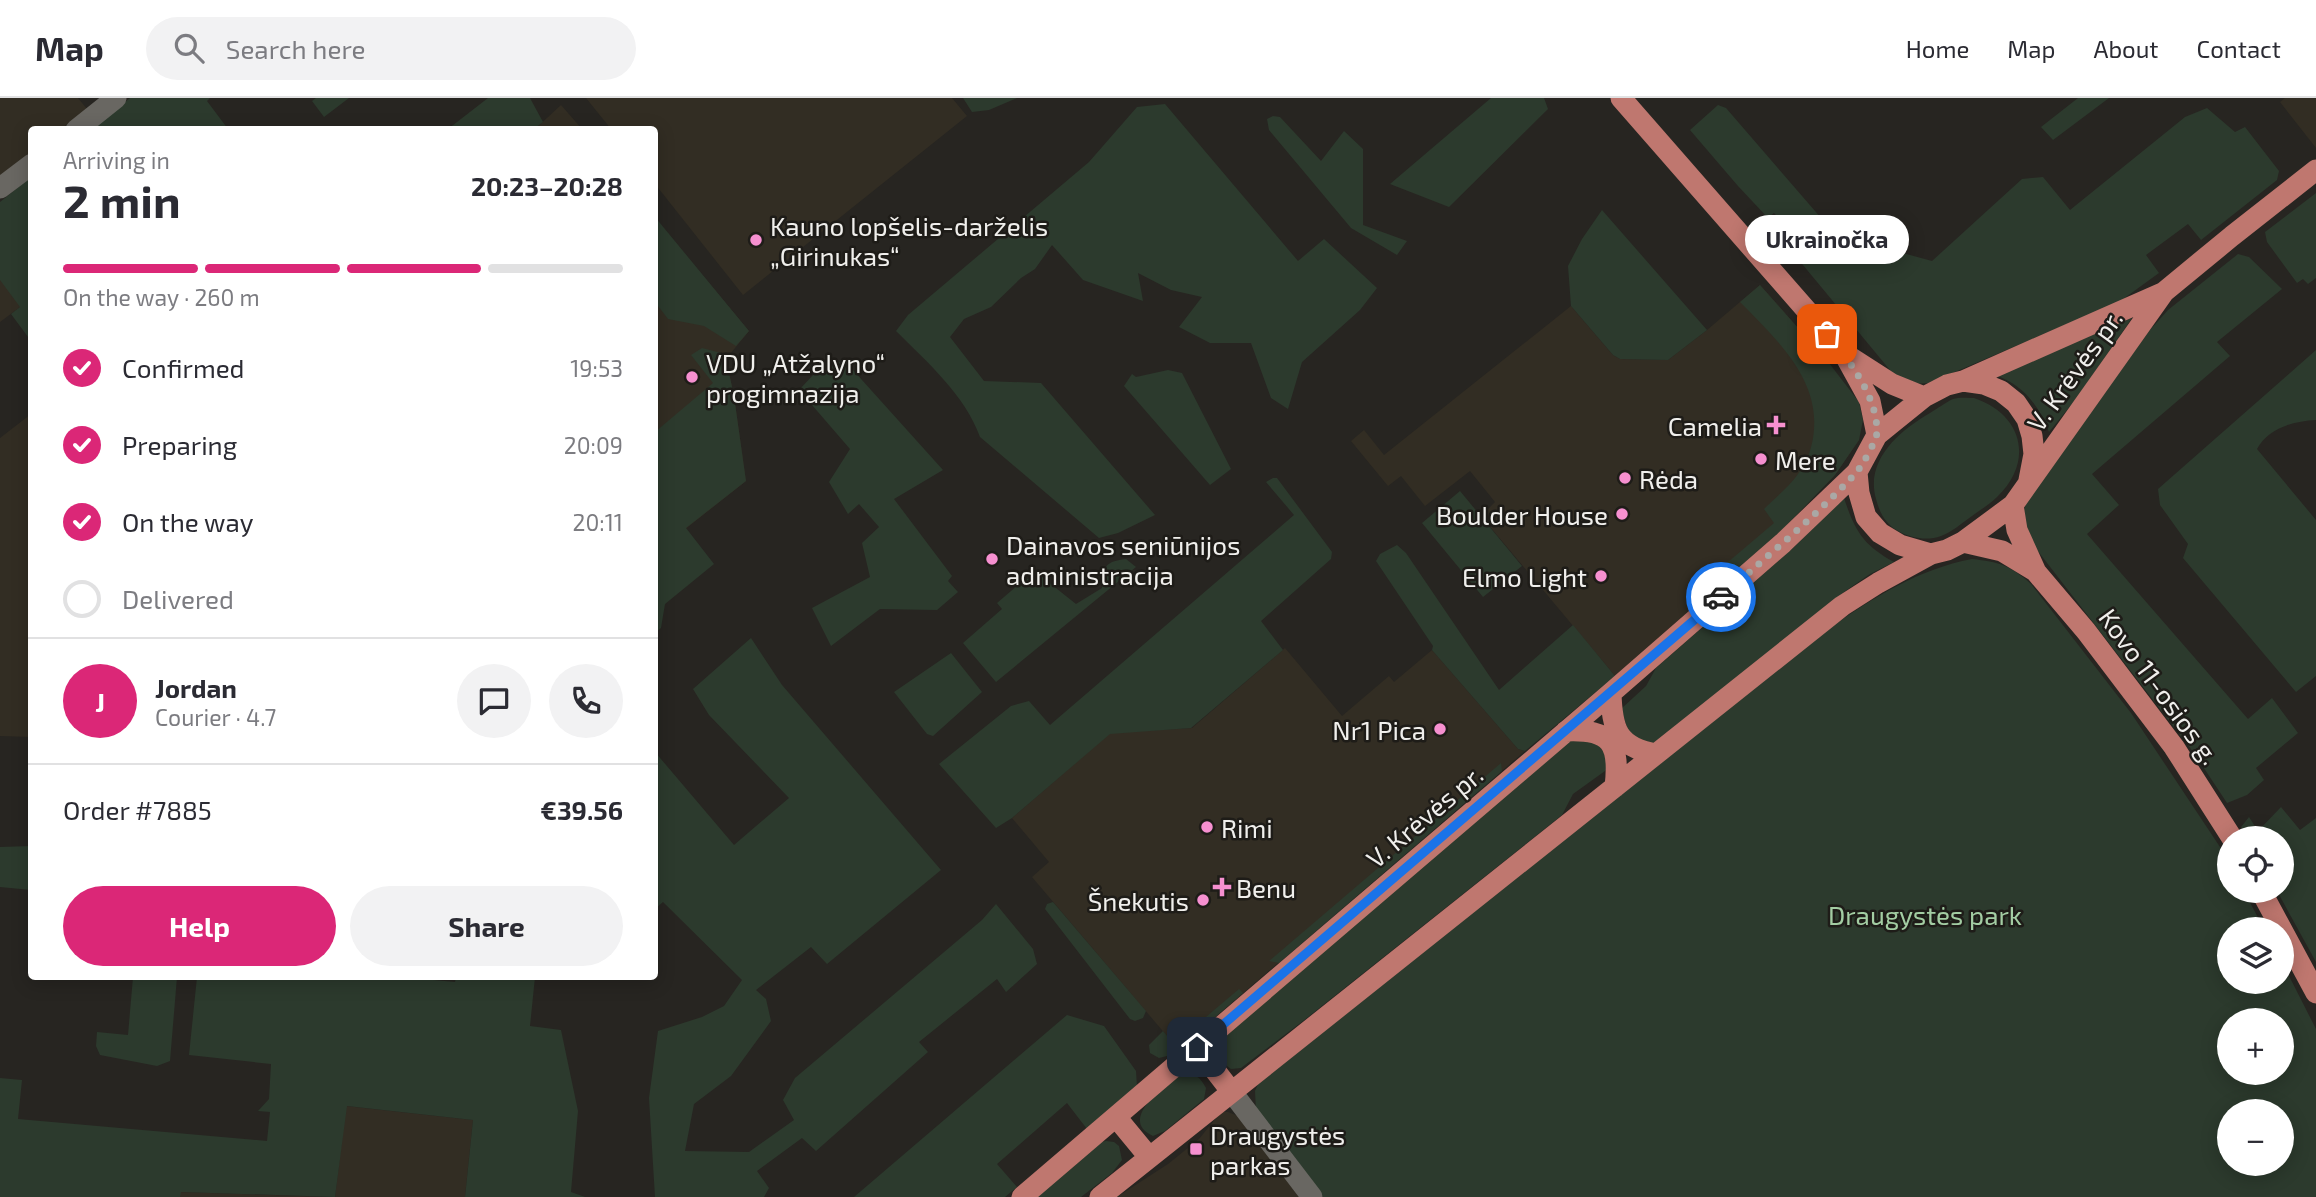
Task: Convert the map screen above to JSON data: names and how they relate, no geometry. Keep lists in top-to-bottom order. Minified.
{"streets":{"main road":["V. Krėvės pr.","Kovo 11-osios g."]},"crossings":[["V. Krėvės pr.","Kovo 11-osios g."]],"parks":["Draugystės park"],"places":{"other":["Kauno lopšelis-darželis „Girinukas“","Ukrainočka","VDU „Atžalyno“ progimnazija","Mere","Rėda","Boulder House","Dainavos seniūnijos administracija","Elmo Light","Nr1 Pica","Rimi","Šnekutis"],"health":["Camelia","Benu"],"transit":["Draugystės parkas"]},"page":{"header":"Map","search":"Search here","nav":["Home","Map","About","Contact"],"heading":["2 min","Arriving in","20:23–20:28"],"panel":["Jordan","Courier · 4.7","Order #7885","€39.56"],"bubble":"Ukrainočka","bar":"On the way · 260 m","list":[["Confirmed","19:53"],["Preparing","20:09"],["On the way","20:11"],"Delivered"],"round":"J","map_buttons":["+","−"],"buttons":["Help","Share"]}}
